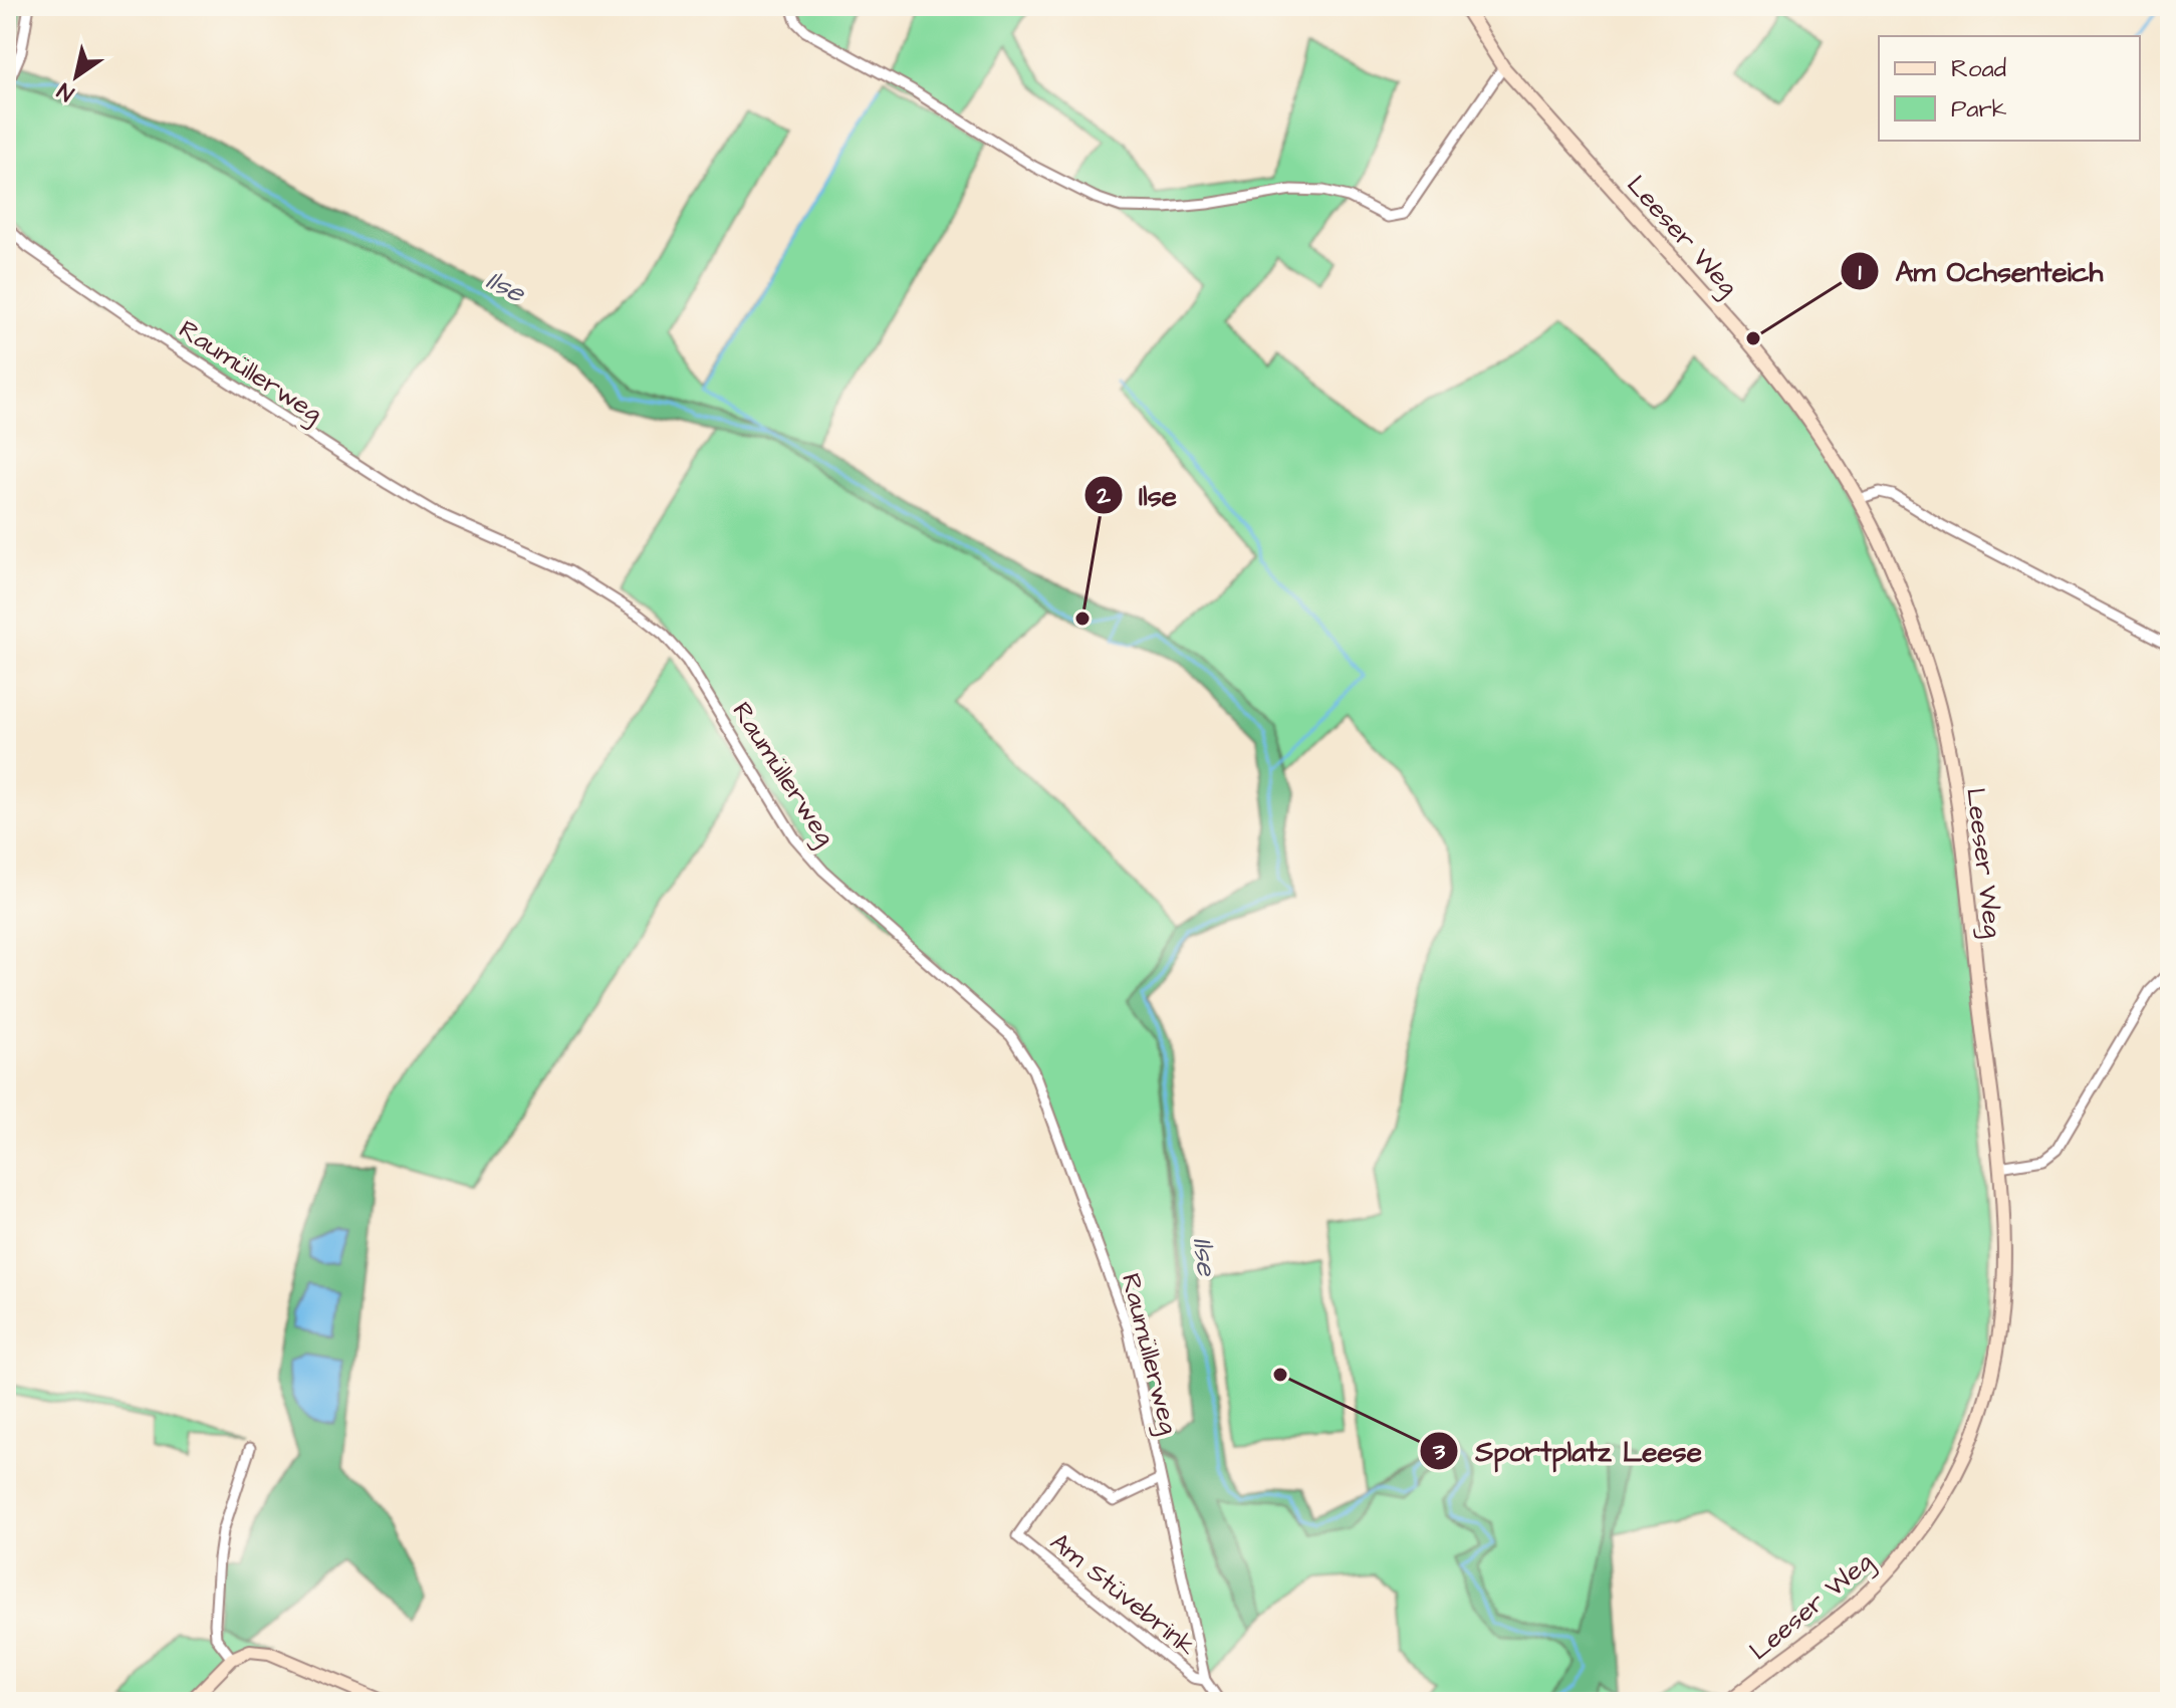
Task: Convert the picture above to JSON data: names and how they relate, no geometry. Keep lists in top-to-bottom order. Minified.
{"streets":{"street":["Leeser Weg","Raumüllerweg","Am Stüvebrink"]},"crossings":[["Raumüllerweg","Am Stüvebrink"]],"water":["Ilse"],"places":["Am Ochsenteich","Ilse","Sportplatz Leese"],"legend":["Road","Park"],"north":"bottom left"}
